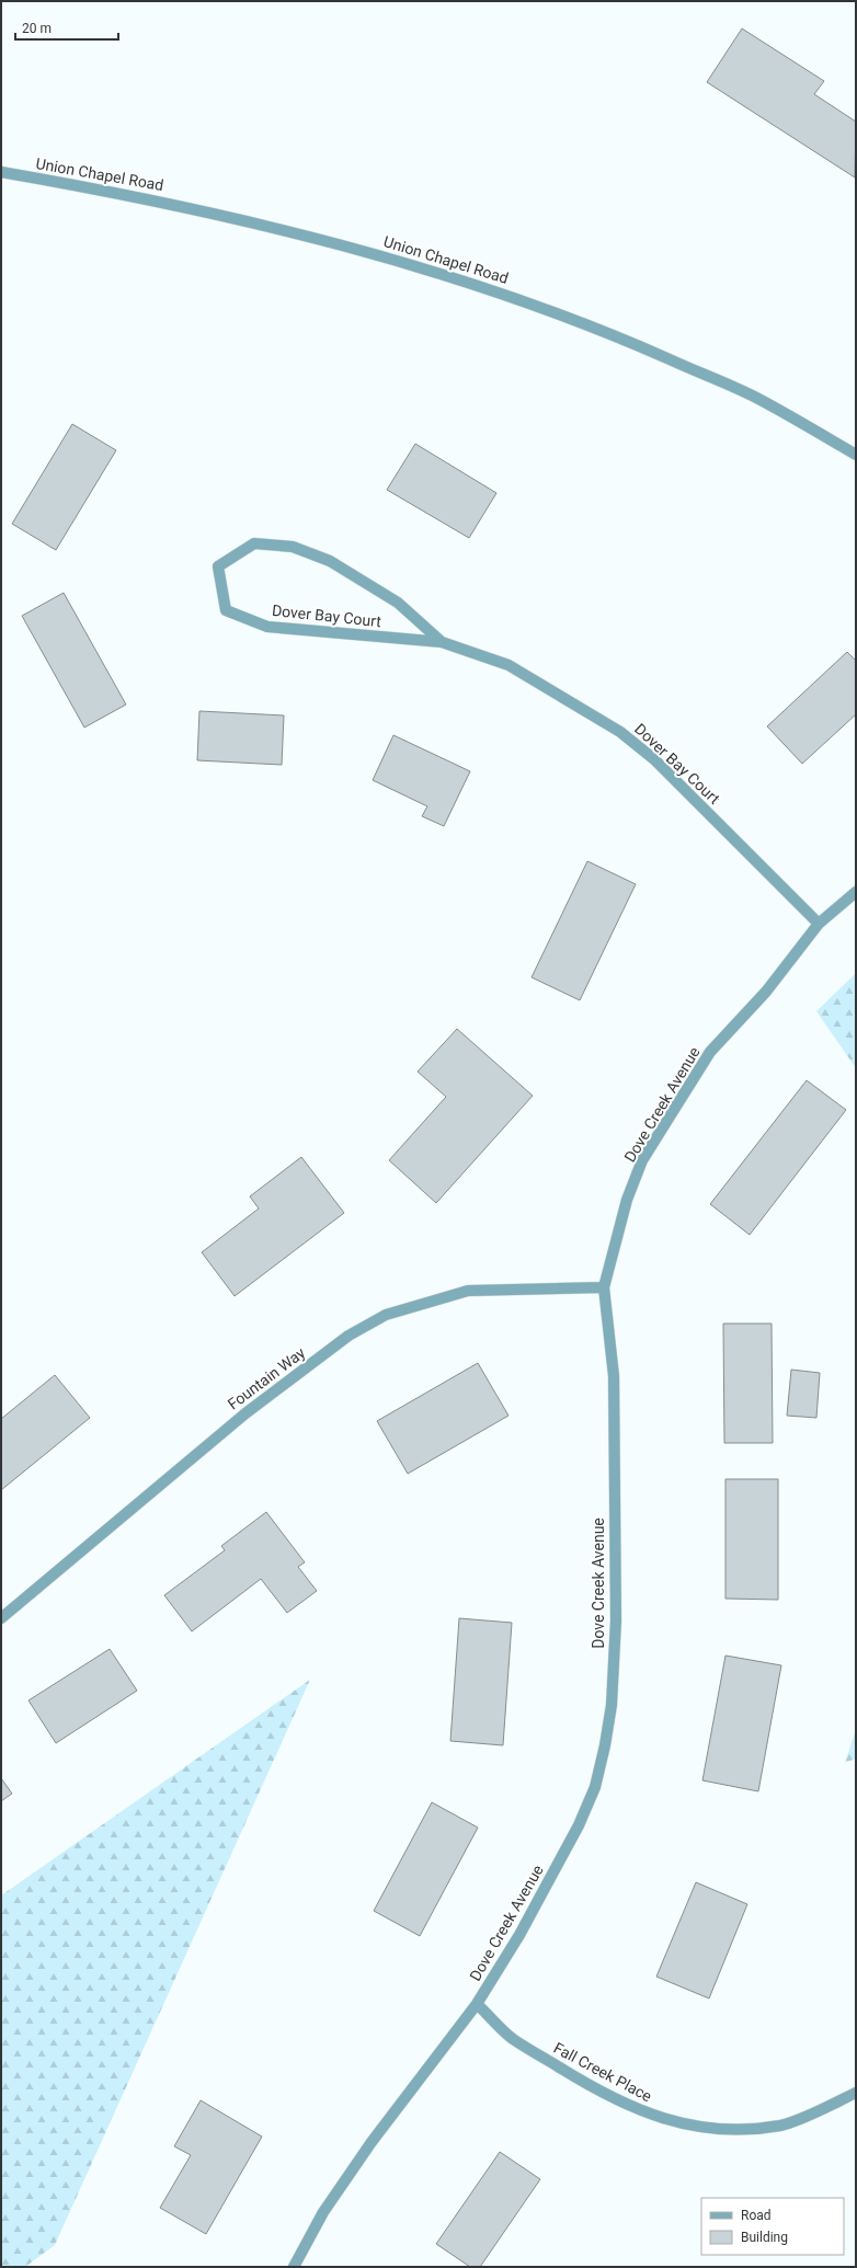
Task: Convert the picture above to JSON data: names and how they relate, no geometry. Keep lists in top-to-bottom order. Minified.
{"streets":{"street":["Union Chapel Road","Dover Bay Court","Dove Creek Avenue","Fountain Way","Fall Creek Place"]},"crossings":[["Dover Bay Court","Dove Creek Avenue"],["Dove Creek Avenue","Fountain Way"],["Dove Creek Avenue","Fall Creek Place"]],"legend":["Road","Building"],"scale_bar":"20 m"}
